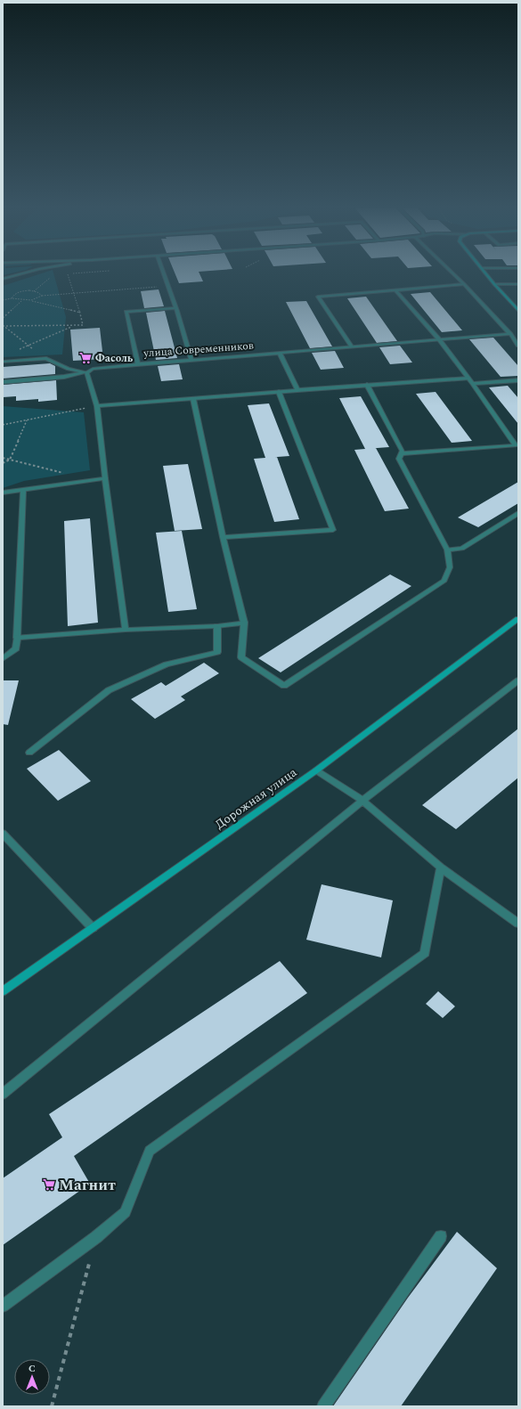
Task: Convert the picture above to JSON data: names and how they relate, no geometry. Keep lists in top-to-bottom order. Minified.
{"streets":{"street":["улица Современников","Дорожная улица"]},"places":{"supermarket":["Фасоль","Магнит"]},"north":"top"}
